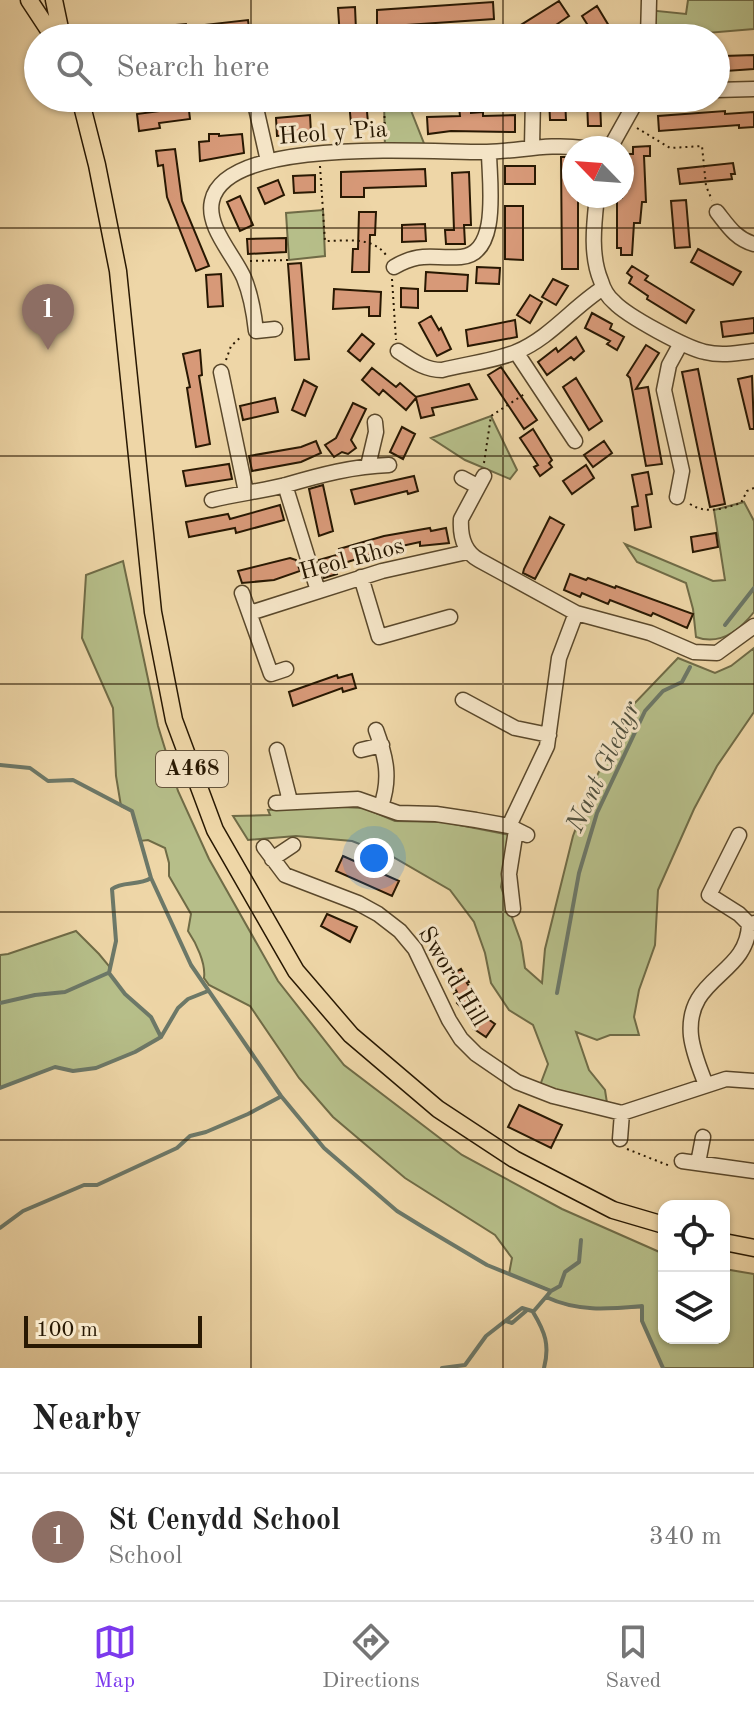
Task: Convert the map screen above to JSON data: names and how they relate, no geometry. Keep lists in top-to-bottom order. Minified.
{"streets":{"main road":["A468"],"street":["Heol y Pia","Heol Rhos","Sword Hill"]},"water":["Nant Gledyr"],"scale_bar":"100 m","north":"top left","page":{"search":"Search here","pins":"1","scale":"100 m","heading":"Nearby","list":[{"mark":"1","name":"St Cenydd School","note":"School","value":"340 m"}],"nav":["Map","Directions","Saved"]}}
